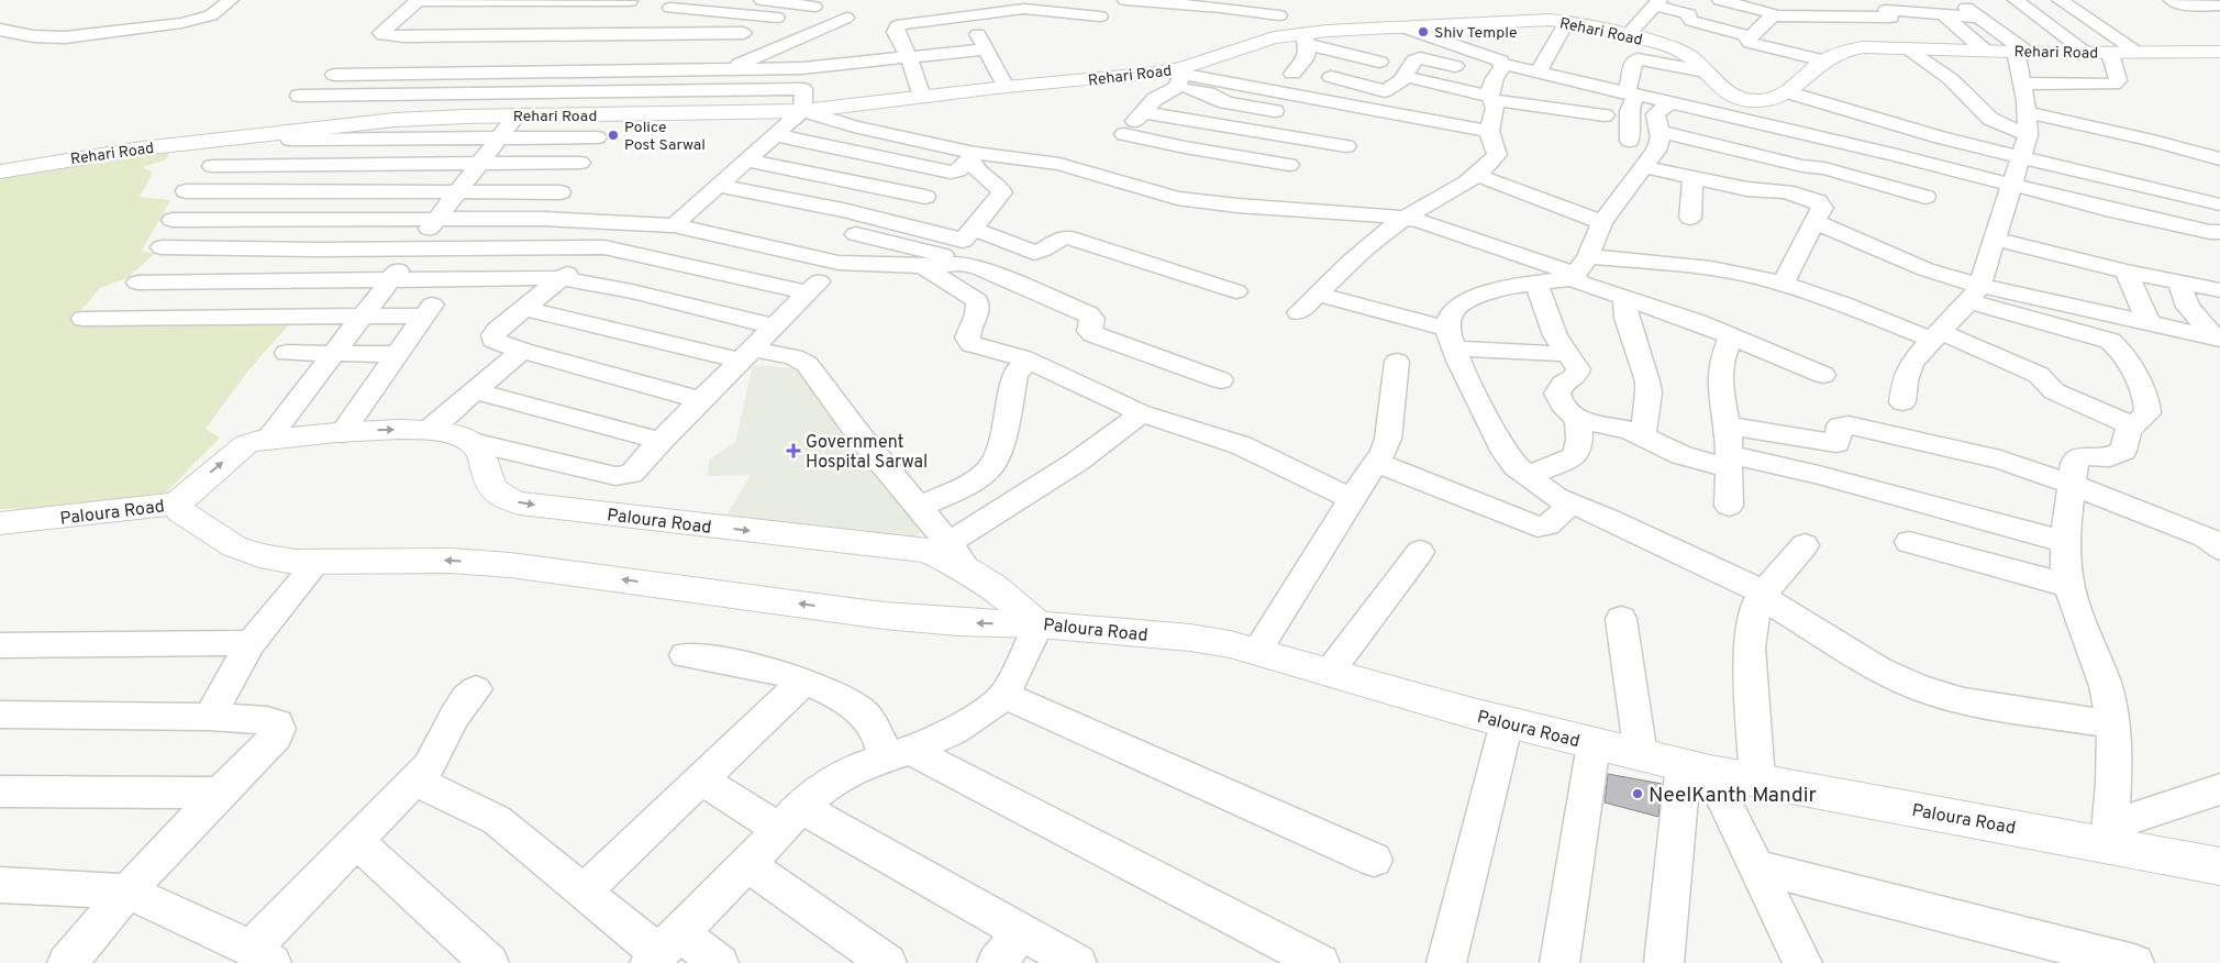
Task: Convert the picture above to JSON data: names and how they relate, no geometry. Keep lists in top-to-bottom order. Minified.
{"streets":{"main road":["Rehari Road","Paloura Road"]},"places":{"other":["Shiv Temple","Police Post Sarwal","NeelKanth Mandir"],"health":["Government Hospital Sarwal"]}}
